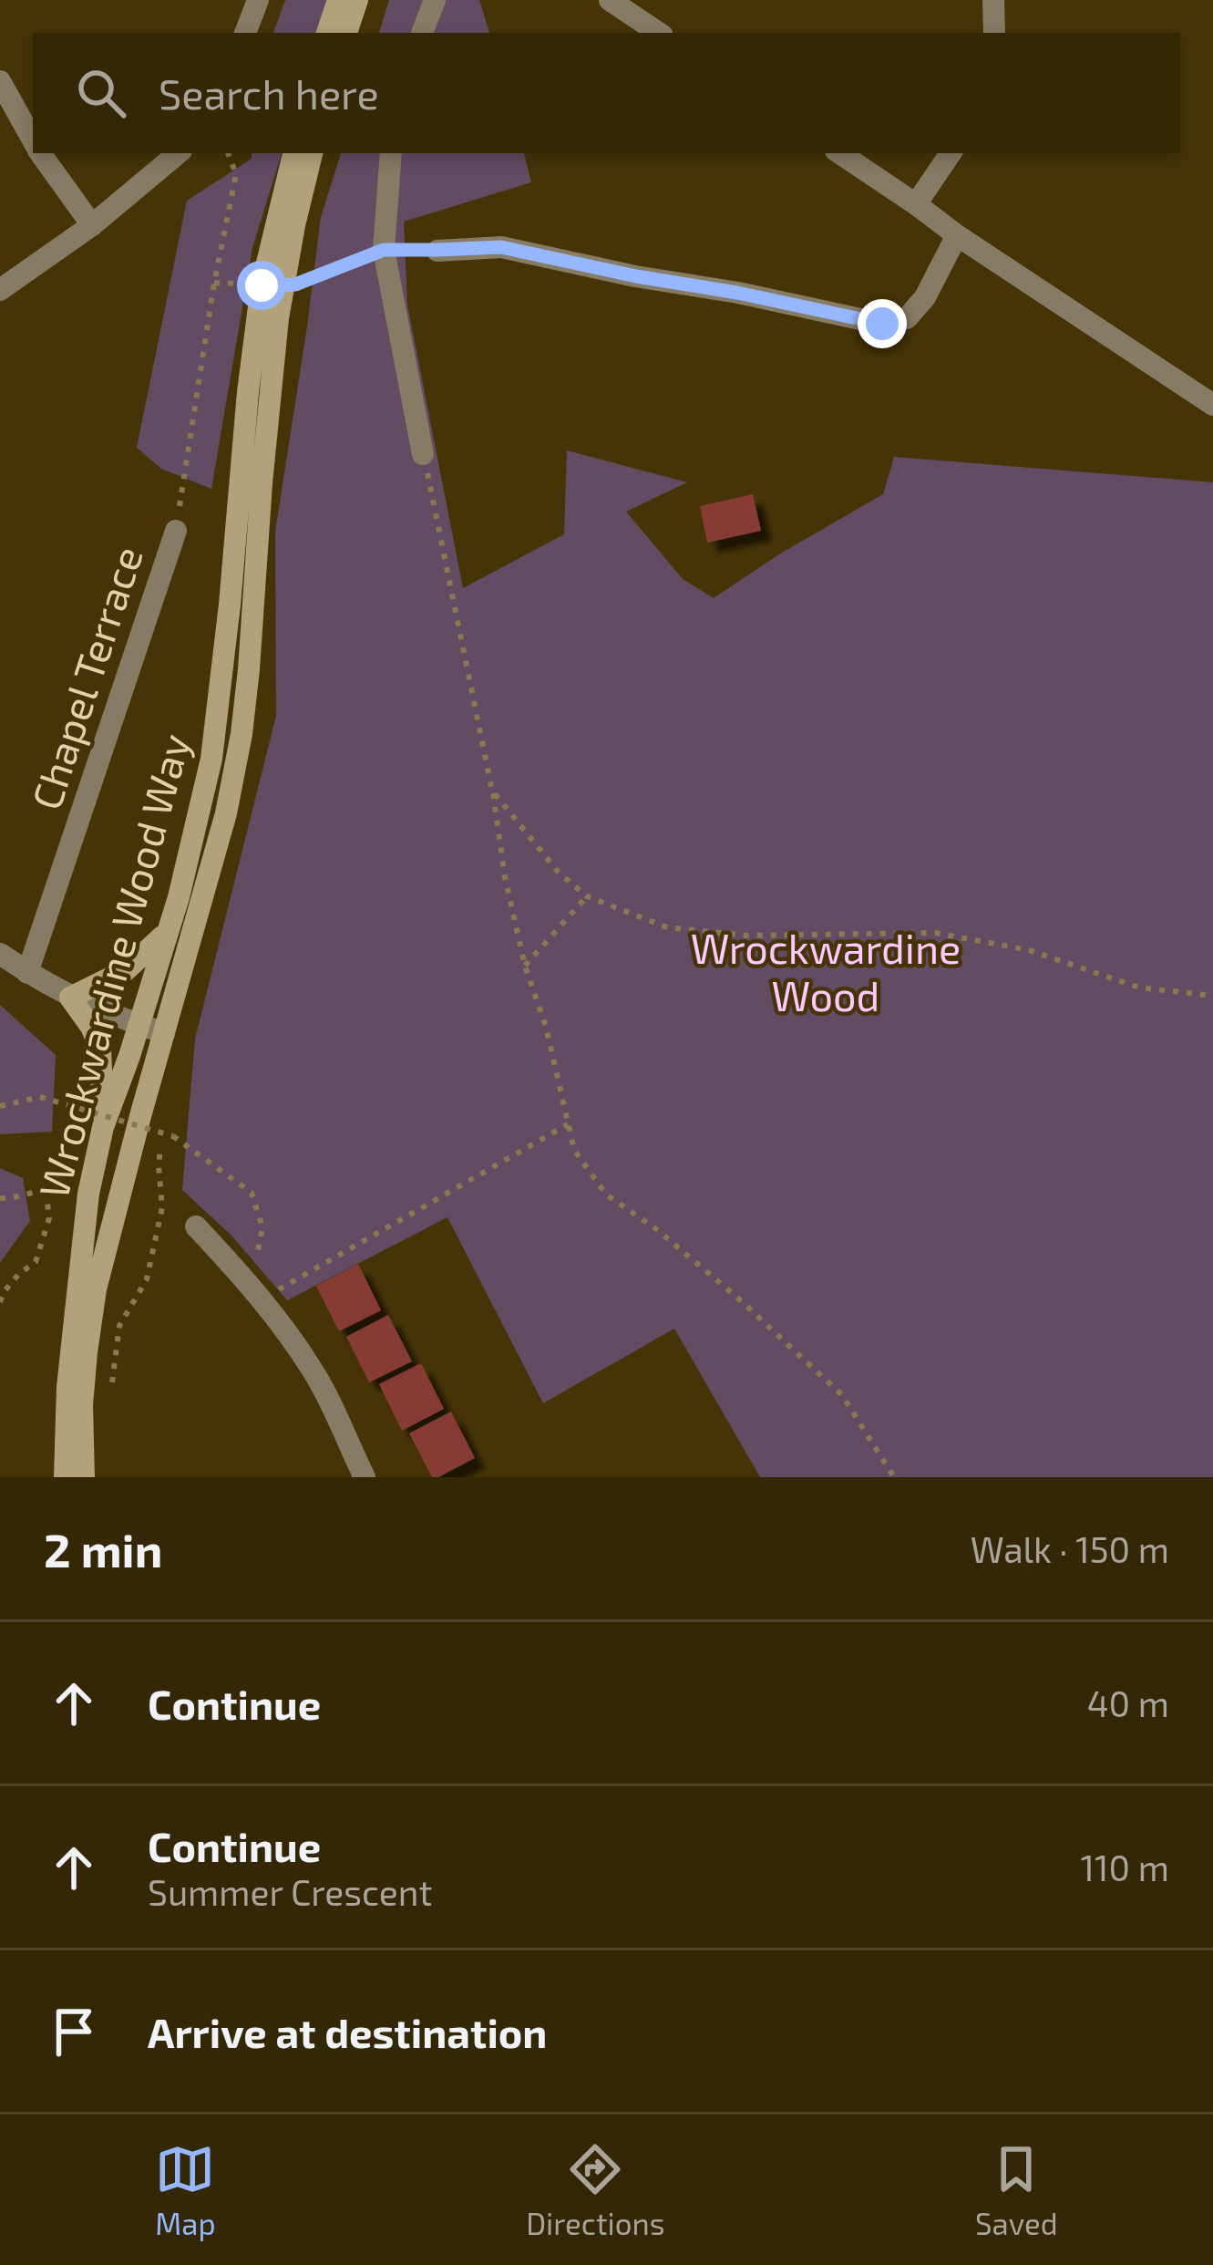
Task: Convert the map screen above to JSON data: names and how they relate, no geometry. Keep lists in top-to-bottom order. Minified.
{"streets":{"main road":["Wrockwardine Wood Way"],"street":["Chapel Terrace"]},"parks":["Wrockwardine Wood"],"page":{"search":"Search here","heading":["2 min","Walk · 150 m"],"list":[["Continue","40 m"],["Continue","Summer Crescent","110 m"],"Arrive at destination"],"nav":["Map","Directions","Saved"]}}
